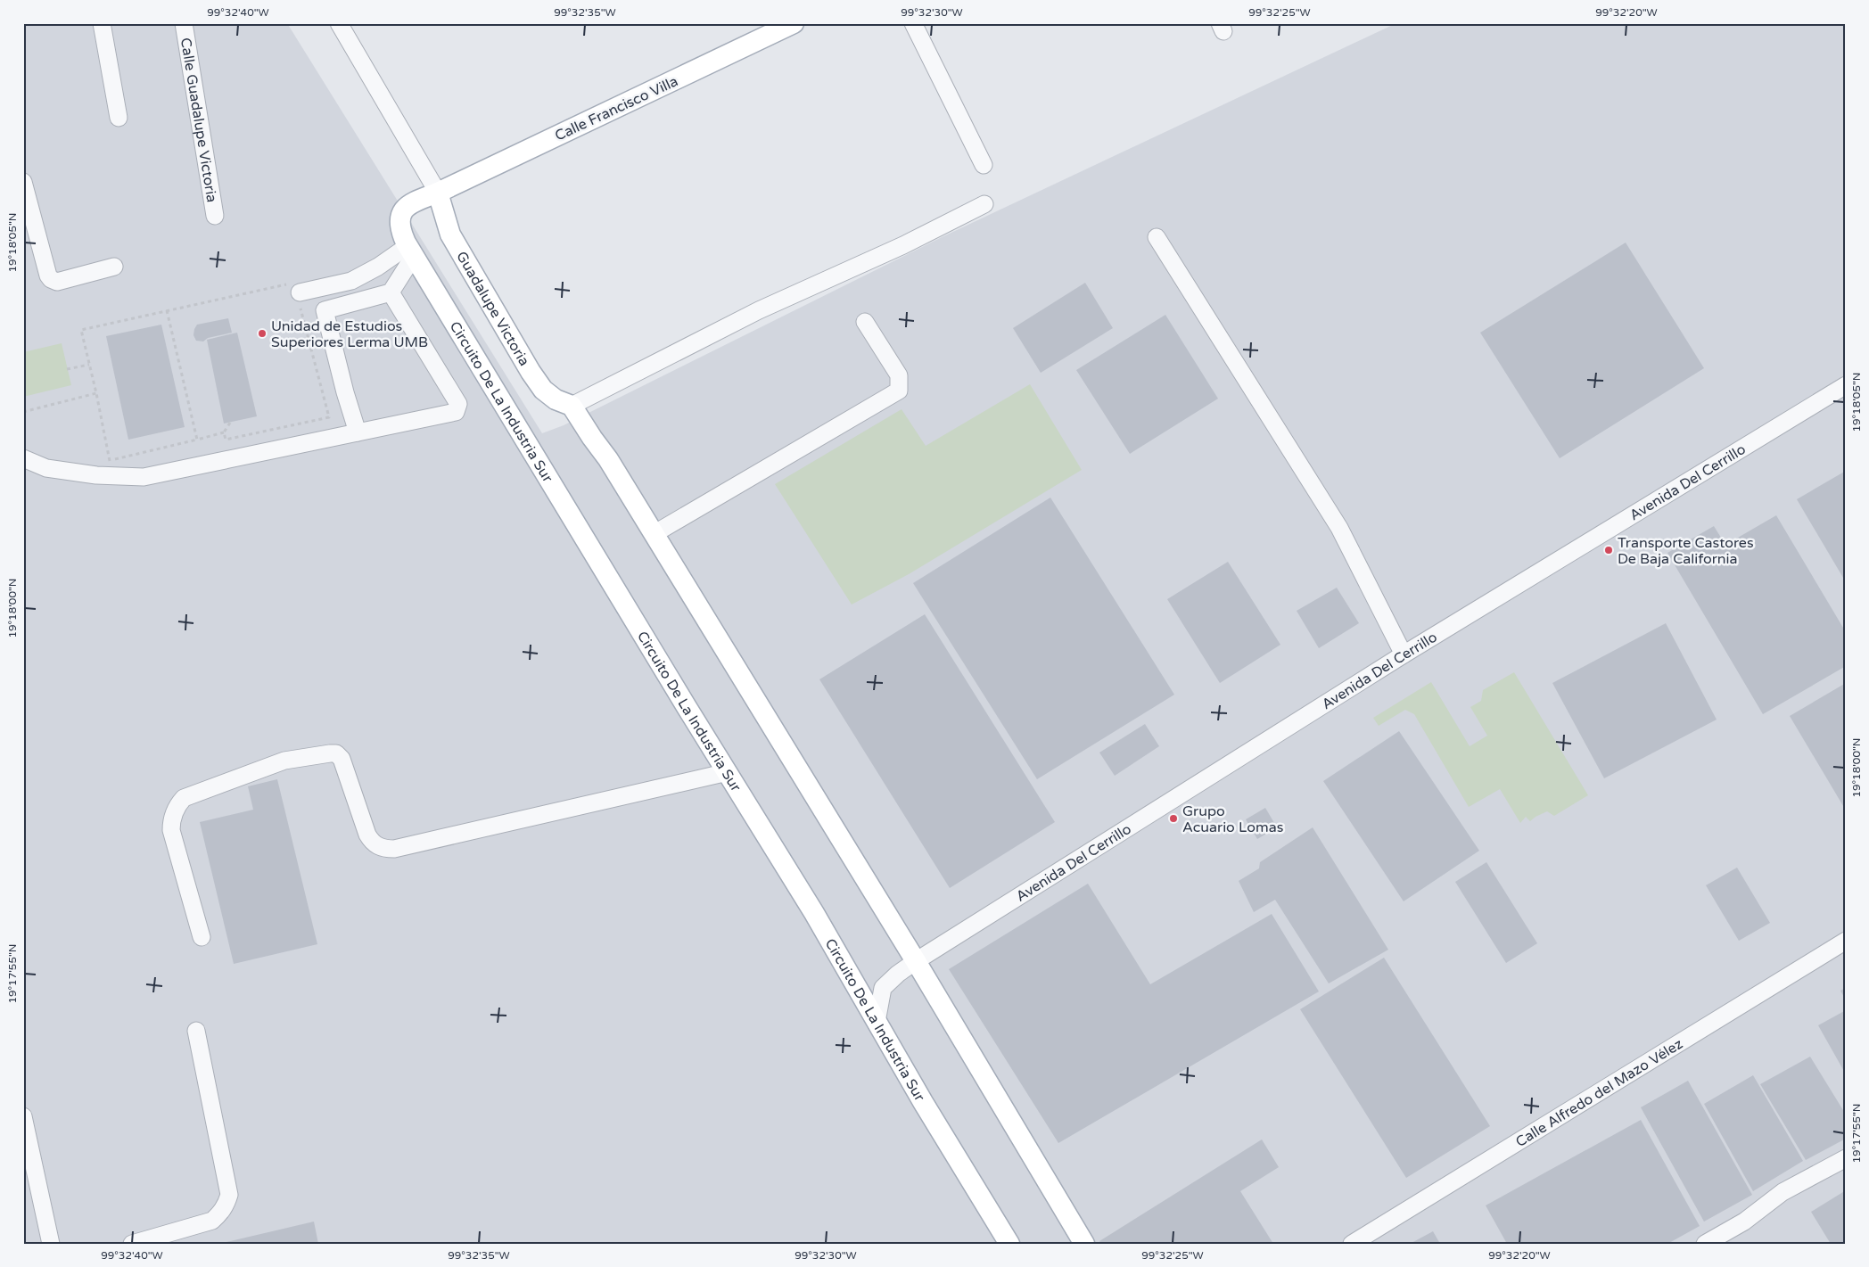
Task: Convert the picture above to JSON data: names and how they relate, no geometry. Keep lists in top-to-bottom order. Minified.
{"streets":{"main road":["Calle Francisco Villa","Guadalupe Victoria","Circuito De La Industria Sur"],"street":["Calle Guadalupe Victoria","Avenida Del Cerrillo","Calle Alfredo del Mazo Vélez"]},"crossings":[["Calle Francisco Villa","Guadalupe Victoria"],["Calle Francisco Villa","Circuito De La Industria Sur"],["Guadalupe Victoria","Circuito De La Industria Sur"],["Circuito De La Industria Sur","Avenida Del Cerrillo"]],"places":["Unidad de Estudios Superiores Lerma UMB","Transporte Castores De Baja California","Grupo Acuario Lomas"],"coordinates":["99°32'40\"W","99°32'35\"W","99°32'30\"W","99°32'25\"W","99°32'20\"W","19°18'05\"N","19°18'00\"N","19°17'55\"N"]}
